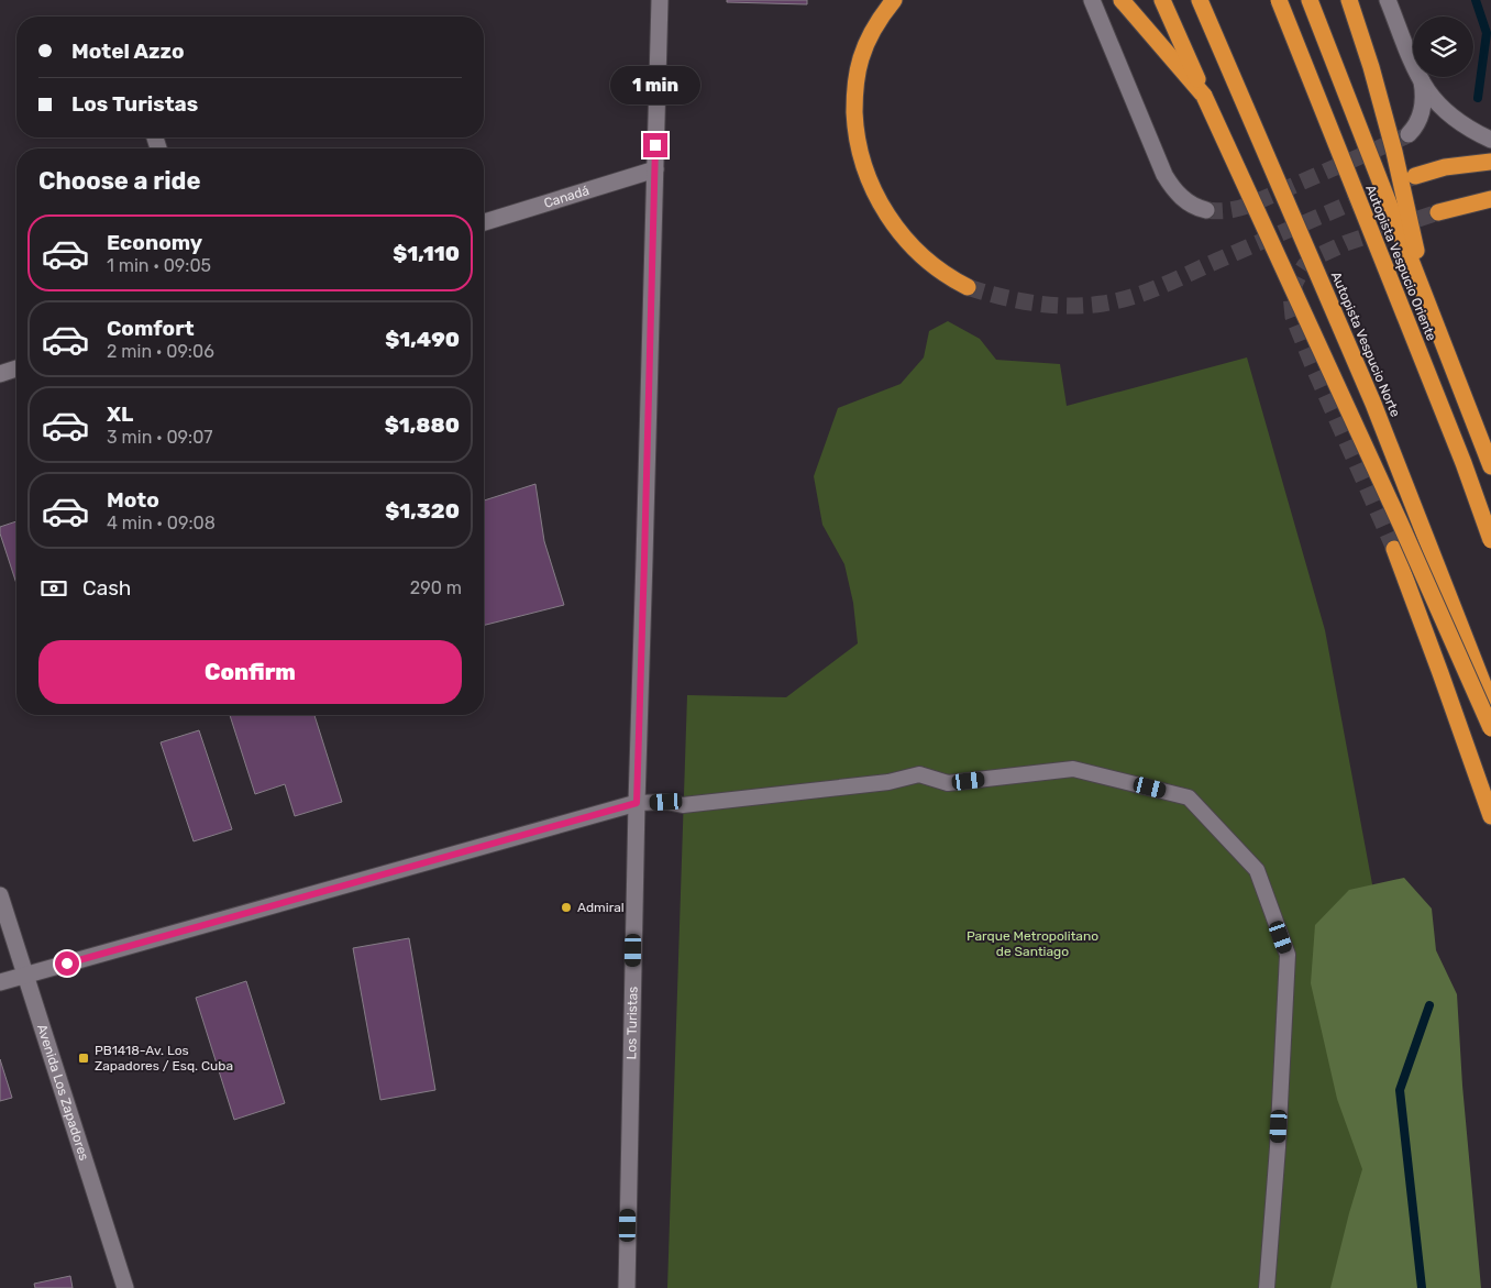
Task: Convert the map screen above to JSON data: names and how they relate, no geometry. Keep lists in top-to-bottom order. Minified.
{"streets":{"highway":["Autopista Vespucio Oriente","Autopista Vespucio Norte"],"street":["Canadá","Los Turistas","Avenida Los Zapadores"]},"crossings":[["Canadá","Los Turistas"]],"parks":["Parque Metropolitano de Santiago"],"places":{"other":["Admiral"],"transit":["PB1418-Av. Los Zapadores / Esq. Cuba"]},"page":{"banner":["Motel Azzo","Los Turistas"],"bubble":"1 min","heading":"Choose a ride","list":[{"name":"Economy","note":"1 min · 09:05","value":"$1,110"},{"name":"Comfort","note":"2 min · 09:06","value":"$1,490"},{"name":"XL","note":"3 min · 09:07","value":"$1,880"},{"name":"Moto","note":"4 min · 09:08","value":"$1,320"}],"pay":["Cash","290 m"],"buttons":"Confirm"}}
